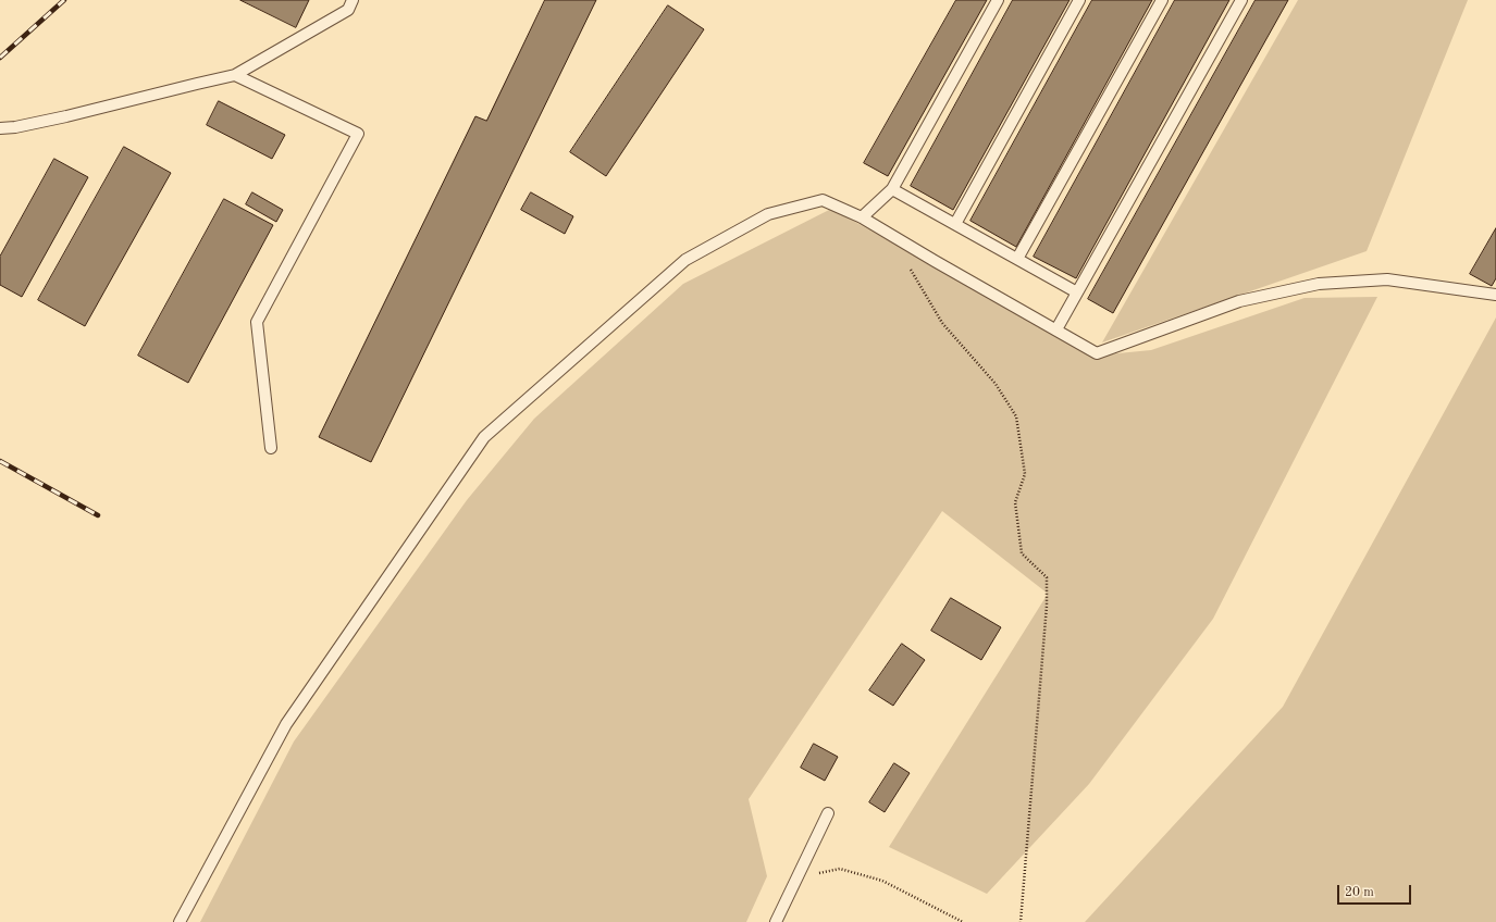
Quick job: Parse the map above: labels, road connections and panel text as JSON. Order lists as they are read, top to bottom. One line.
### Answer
{"scale_bar":"20 m"}
